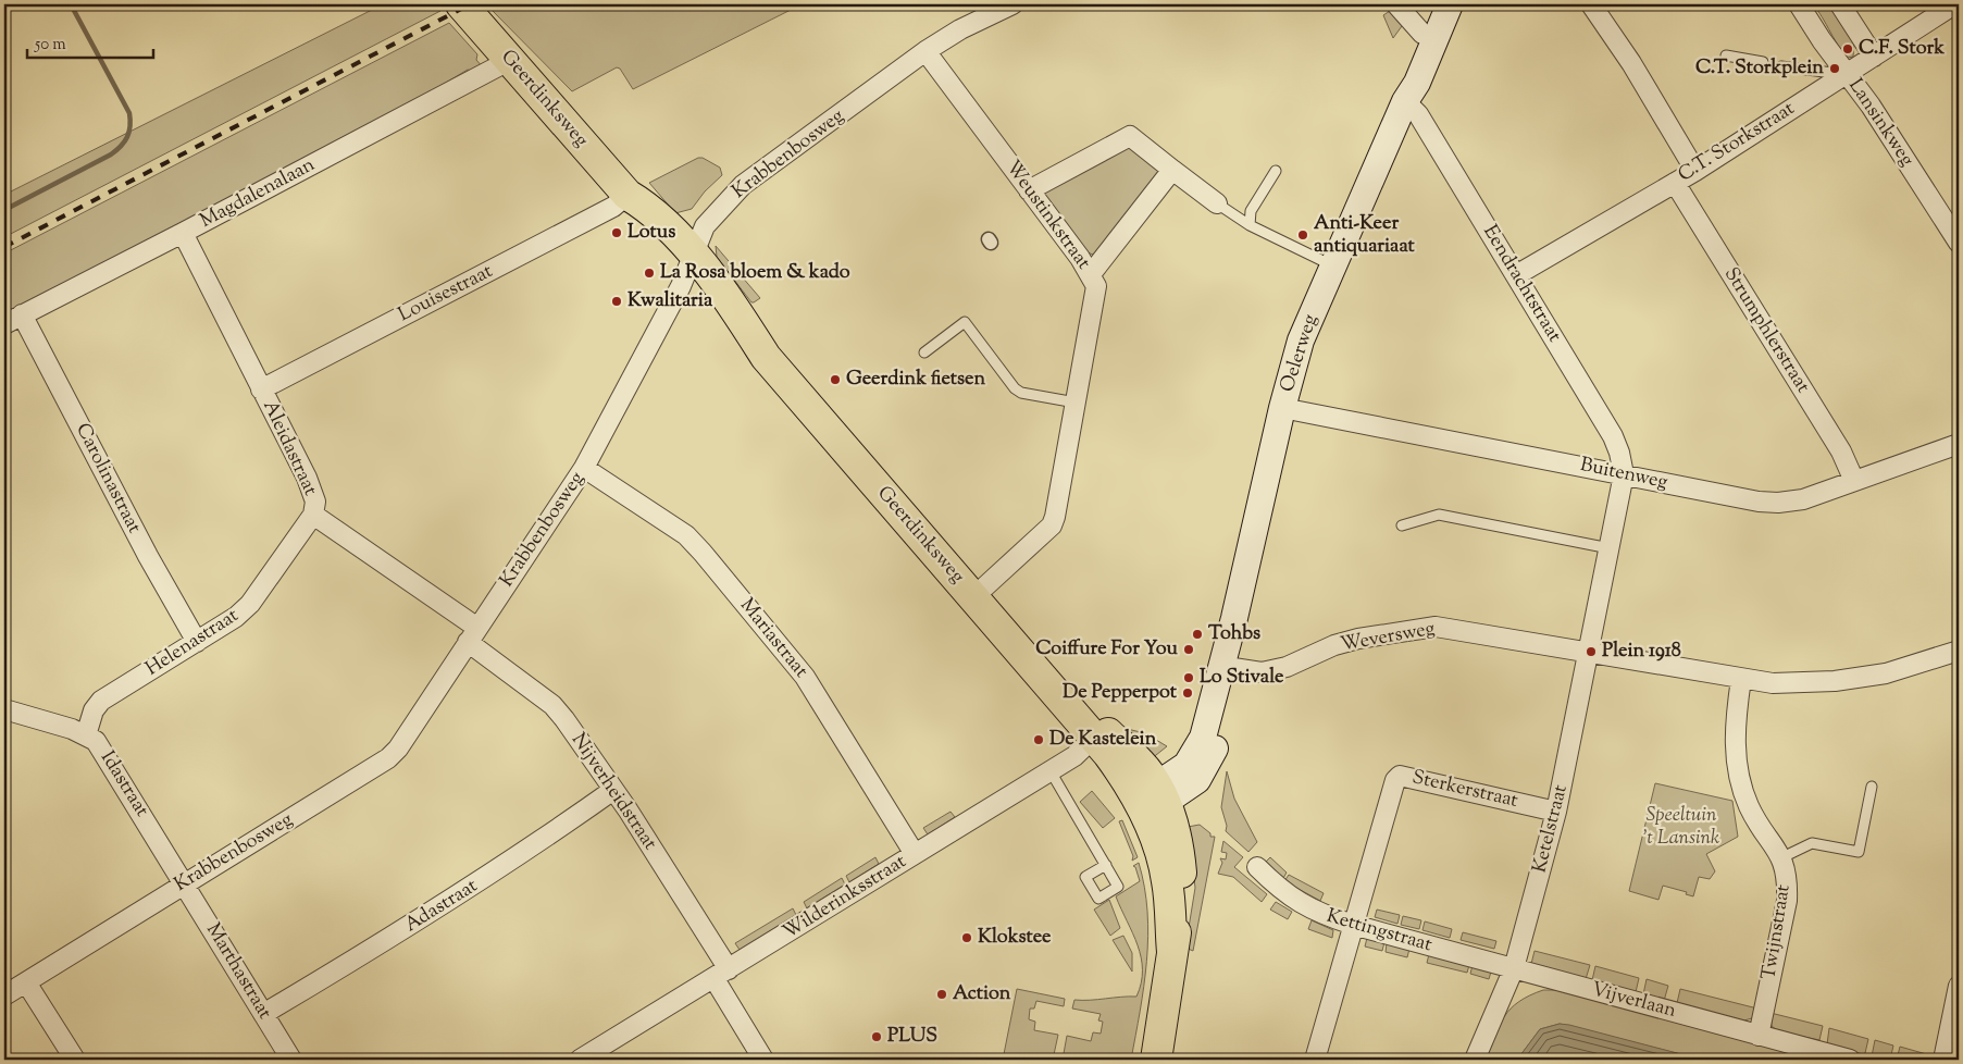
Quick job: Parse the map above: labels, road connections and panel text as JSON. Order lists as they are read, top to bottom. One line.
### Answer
{"streets":{"main road":["Geerdinksweg","Oelerweg"],"street":["Lansinkweg","C.T. Storkstraat","Krabbenbosweg","Magdalenalaan","Weustinkstraat","Eendrachtstraat","Louisestraat","Strumphlerstraat","Aleidastraat","Buitenweg","Carolinastraat","Weversweg","Mariastraat","Helenastraat","Idastraat","Sterkerstraat","Nijverheidstraat","Ketelstraat","Wilderinksstraat","Adastraat","Kettingstraat","Twijnstraat","Marthastraat","Vijverlaan"]},"crossings":[["Geerdinksweg","Krabbenbosweg"],["Geerdinksweg","Magdalenalaan"],["Geerdinksweg","Weustinkstraat"],["Geerdinksweg","Louisestraat"],["Geerdinksweg","Oelerweg"],["Geerdinksweg","Wilderinksstraat"],["Lansinkweg","C.T. Storkstraat"],["C.T. Storkstraat","Eendrachtstraat"],["C.T. Storkstraat","Strumphlerstraat"],["Krabbenbosweg","Weustinkstraat"],["Krabbenbosweg","Aleidastraat"],["Krabbenbosweg","Mariastraat"],["Krabbenbosweg","Idastraat"],["Krabbenbosweg","Nijverheidstraat"],["Krabbenbosweg","Marthastraat"],["Magdalenalaan","Aleidastraat"],["Magdalenalaan","Carolinastraat"],["Eendrachtstraat","Oelerweg"],["Eendrachtstraat","Buitenweg"],["Louisestraat","Aleidastraat"],["Strumphlerstraat","Buitenweg"],["Oelerweg","Buitenweg"],["Oelerweg","Weversweg"],["Aleidastraat","Helenastraat"],["Aleidastraat","Nijverheidstraat"],["Carolinastraat","Helenastraat"],["Weversweg","Ketelstraat"],["Mariastraat","Wilderinksstraat"],["Helenastraat","Idastraat"],["Idastraat","Marthastraat"],["Sterkerstraat","Ketelstraat"],["Sterkerstraat","Kettingstraat"],["Nijverheidstraat","Wilderinksstraat"],["Nijverheidstraat","Adastraat"],["Ketelstraat","Kettingstraat"],["Ketelstraat","Vijverlaan"],["Adastraat","Marthastraat"],["Kettingstraat","Vijverlaan"],["Twijnstraat","Vijverlaan"]],"parks":["Speeltuin 't Lansink"],"places":["C.F. Stork","C.T. Storkplein","Lotus","Anti-Keer antiquariaat","La Rosa bloem & kado","Kwalitaria","Geerdink fietsen","Tohbs","Coiffure For You","Plein 1918","Lo Stivale","De Pepperpot","De Kastelein","Klokstee","Action","PLUS"],"scale_bar":"50 m"}
